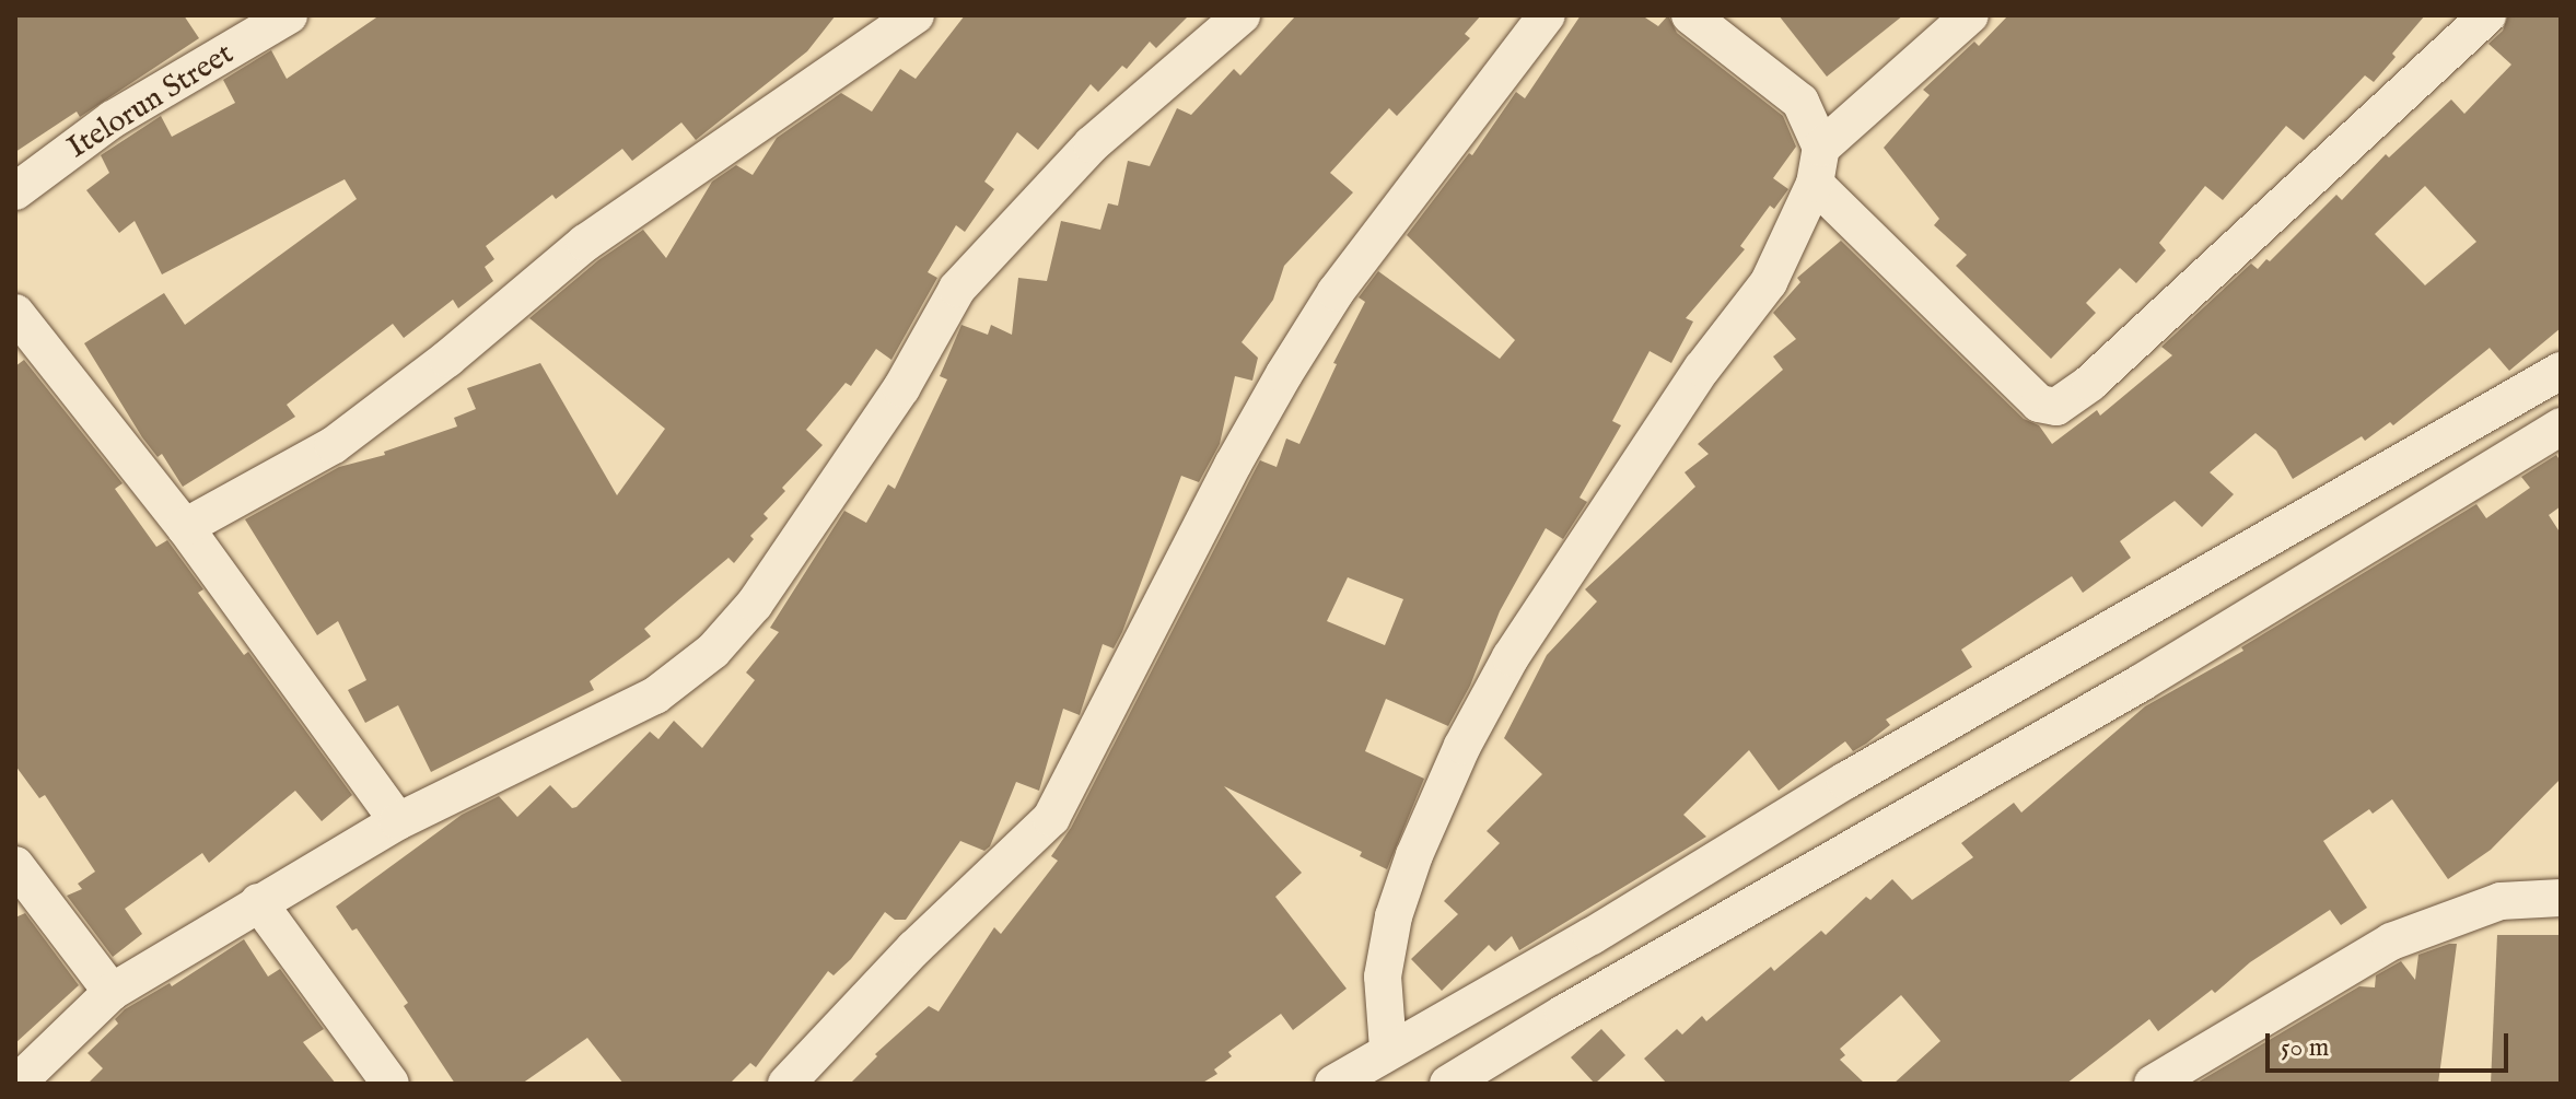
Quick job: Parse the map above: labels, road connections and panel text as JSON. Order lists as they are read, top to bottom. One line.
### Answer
{"streets":{"street":["Itelorun Street"]},"scale_bar":"50 m"}
